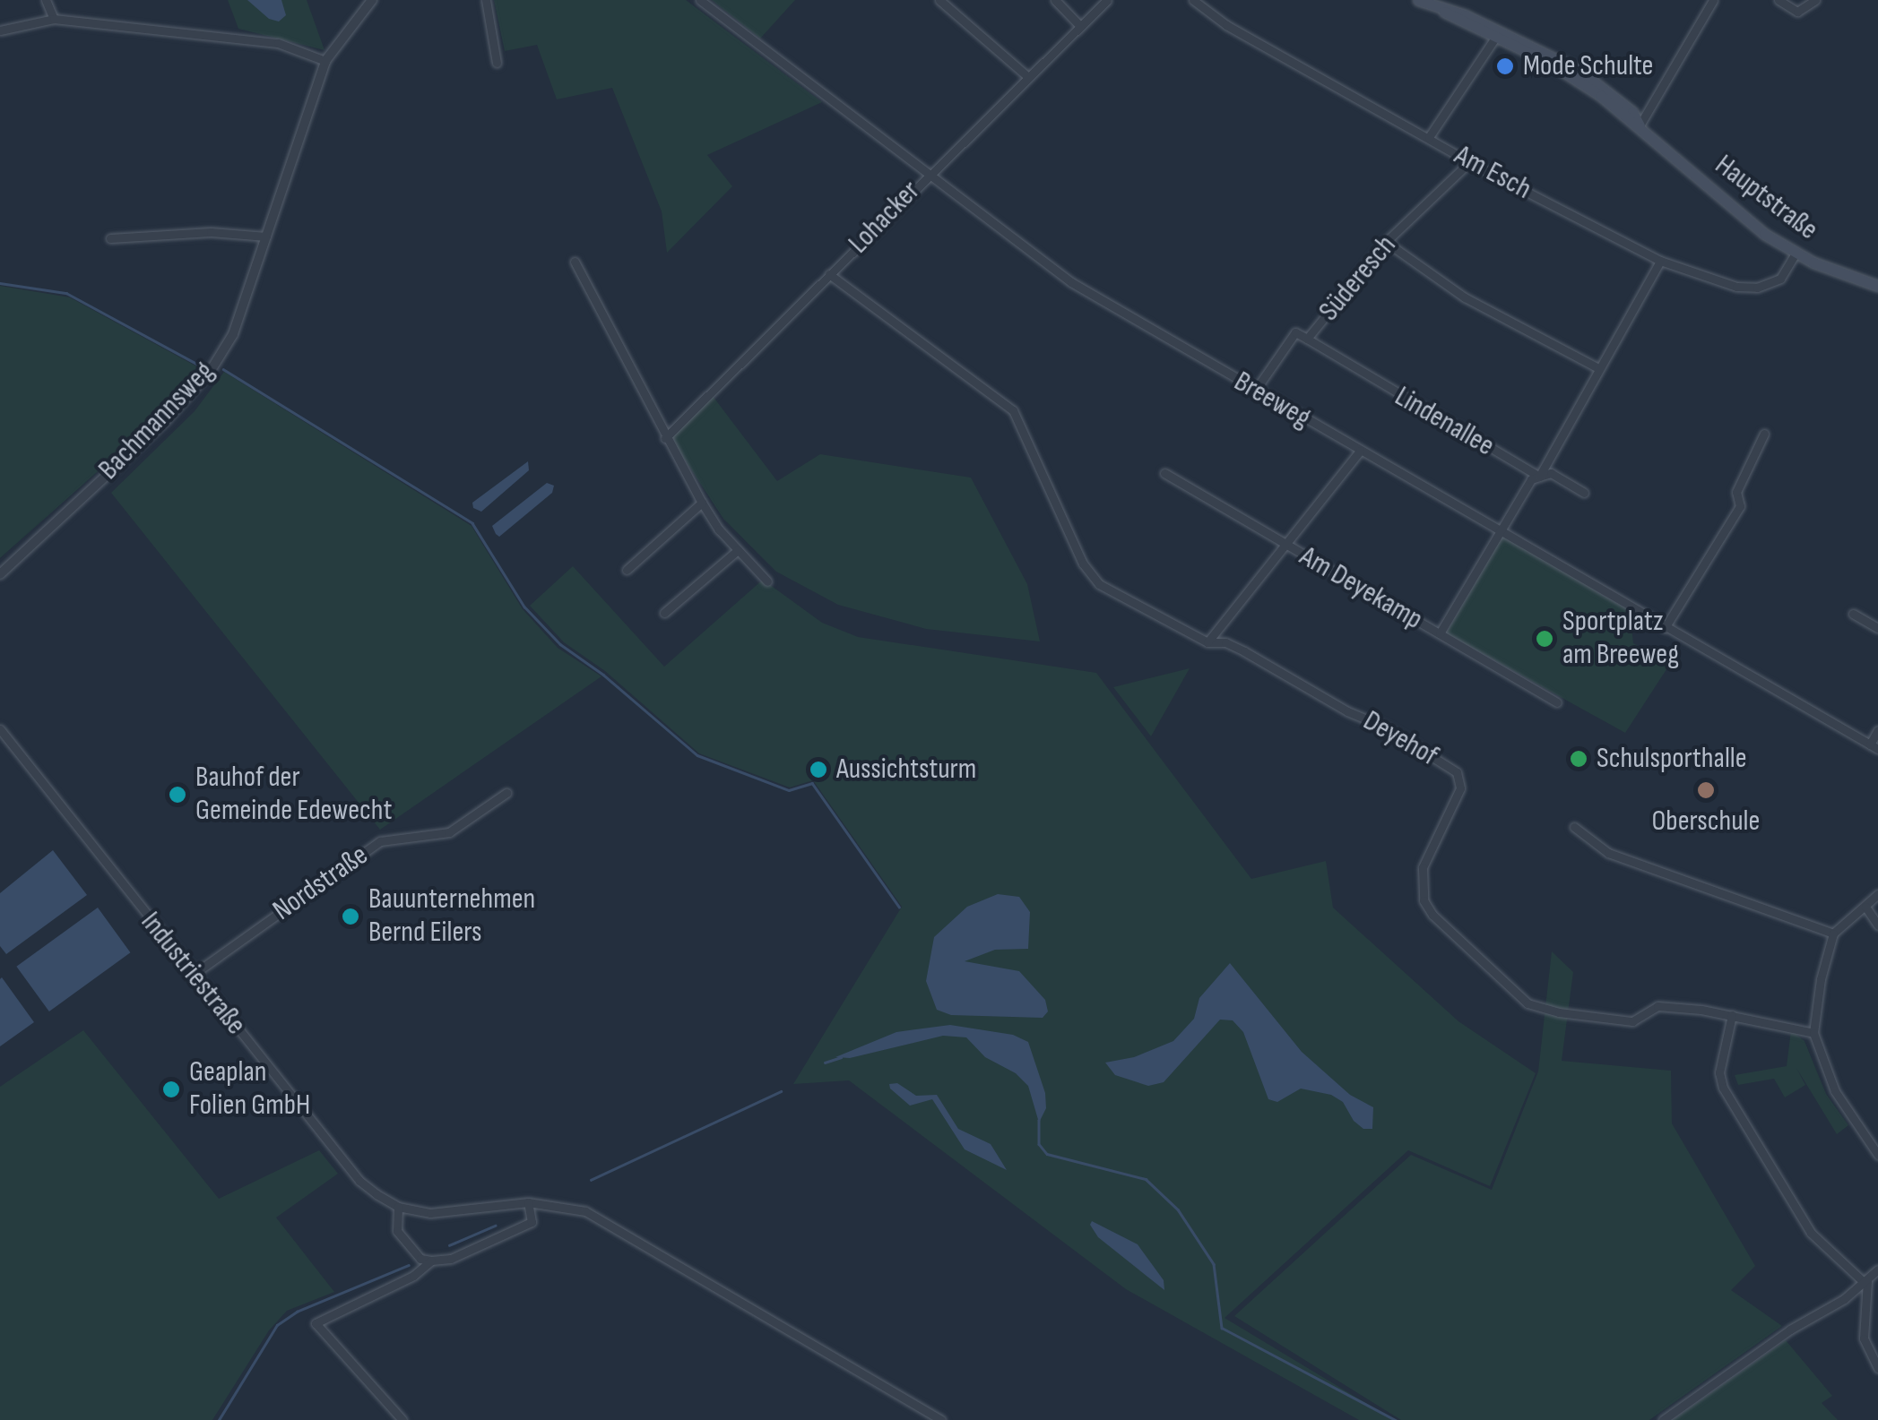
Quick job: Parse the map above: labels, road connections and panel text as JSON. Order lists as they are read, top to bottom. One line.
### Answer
{"streets":{"main road":["Hauptstraße"],"street":["Am Esch","Lohacker","Süderesch","Breeweg","Bachmannsweg","Lindenallee","Am Deyekamp","Deyehof","Nordstraße","Industriestraße"]},"crossings":[["Am Esch","Hauptstraße"],["Am Esch","Süderesch"],["Lohacker","Breeweg"],["Lohacker","Deyehof"],["Süderesch","Breeweg"],["Süderesch","Lindenallee"],["Nordstraße","Industriestraße"]],"places":["Mode Schulte","Sportplatz am Breeweg","Schulsporthalle","Aussichtsturm","Oberschule","Bauhof der Gemeinde Edewecht","Bauunternehmen Bernd Eilers","Geaplan Folien GmbH"]}
